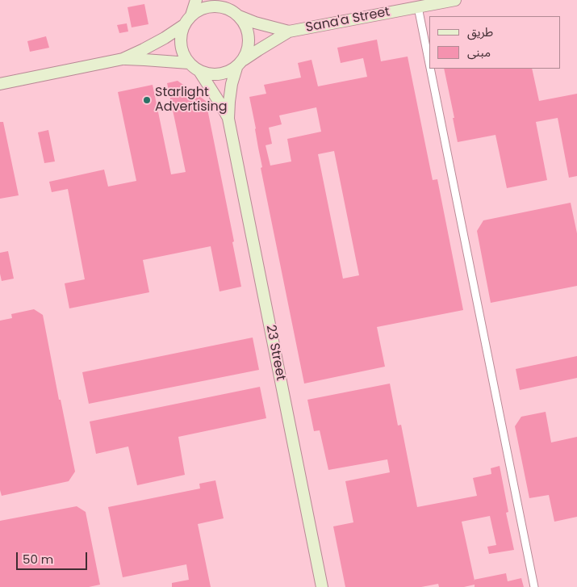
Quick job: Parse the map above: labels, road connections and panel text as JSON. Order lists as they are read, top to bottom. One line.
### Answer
{"streets":{"street":["Sana'a Street","23 Street"]},"crossings":[["Sana'a Street","23 Street"]],"places":["Starlight Advertising"],"legend":["طريق","مبنى"],"scale_bar":"50 m"}
